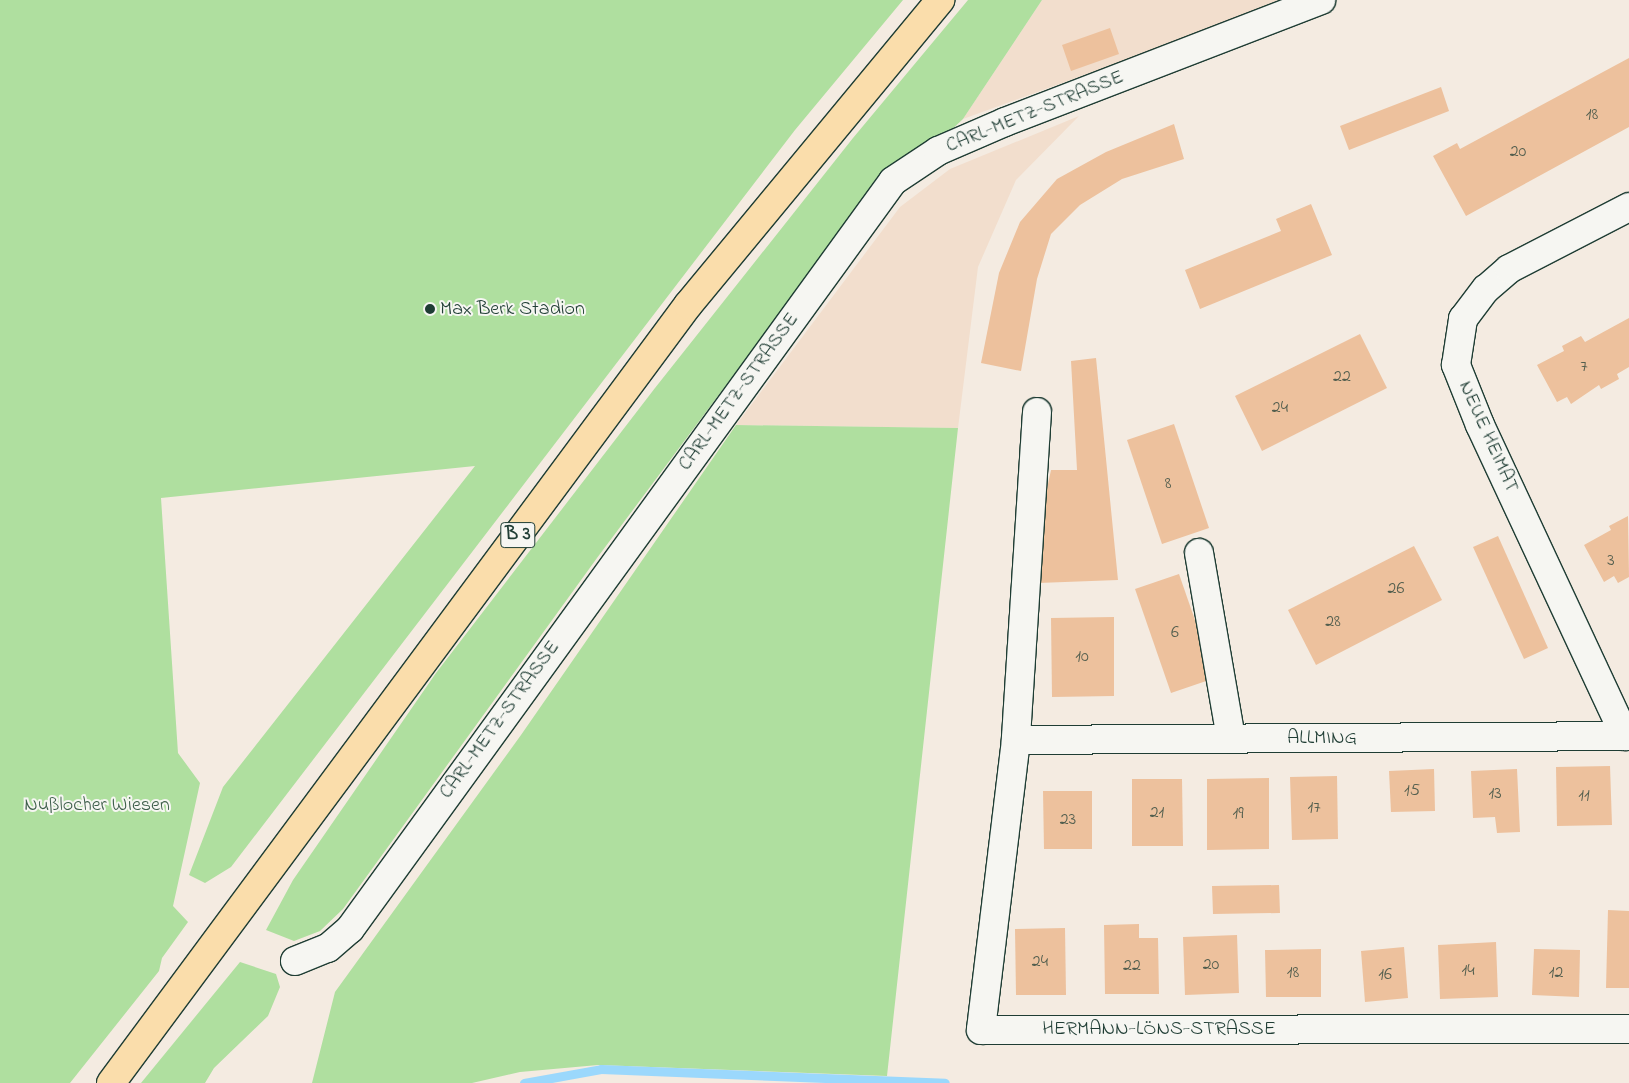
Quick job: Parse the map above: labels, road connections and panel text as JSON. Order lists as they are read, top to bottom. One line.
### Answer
{"streets":{"highway":["B 3"],"street":["CARL-METZ-STRASSE","NEUE HEIMAT","ALLMING","HERMANN-LÖNS-STRASSE"]},"crossings":[["NEUE HEIMAT","ALLMING"],["ALLMING","HERMANN-LÖNS-STRASSE"]],"parks":["Nußlocher Wiesen"],"places":["Max Berk Stadion"],"house_numbers":["18","20","7","22","24","8","3","26","28","6","10","15","13","11","17","21","19","23","24","20","22","14","18","12","16"]}
